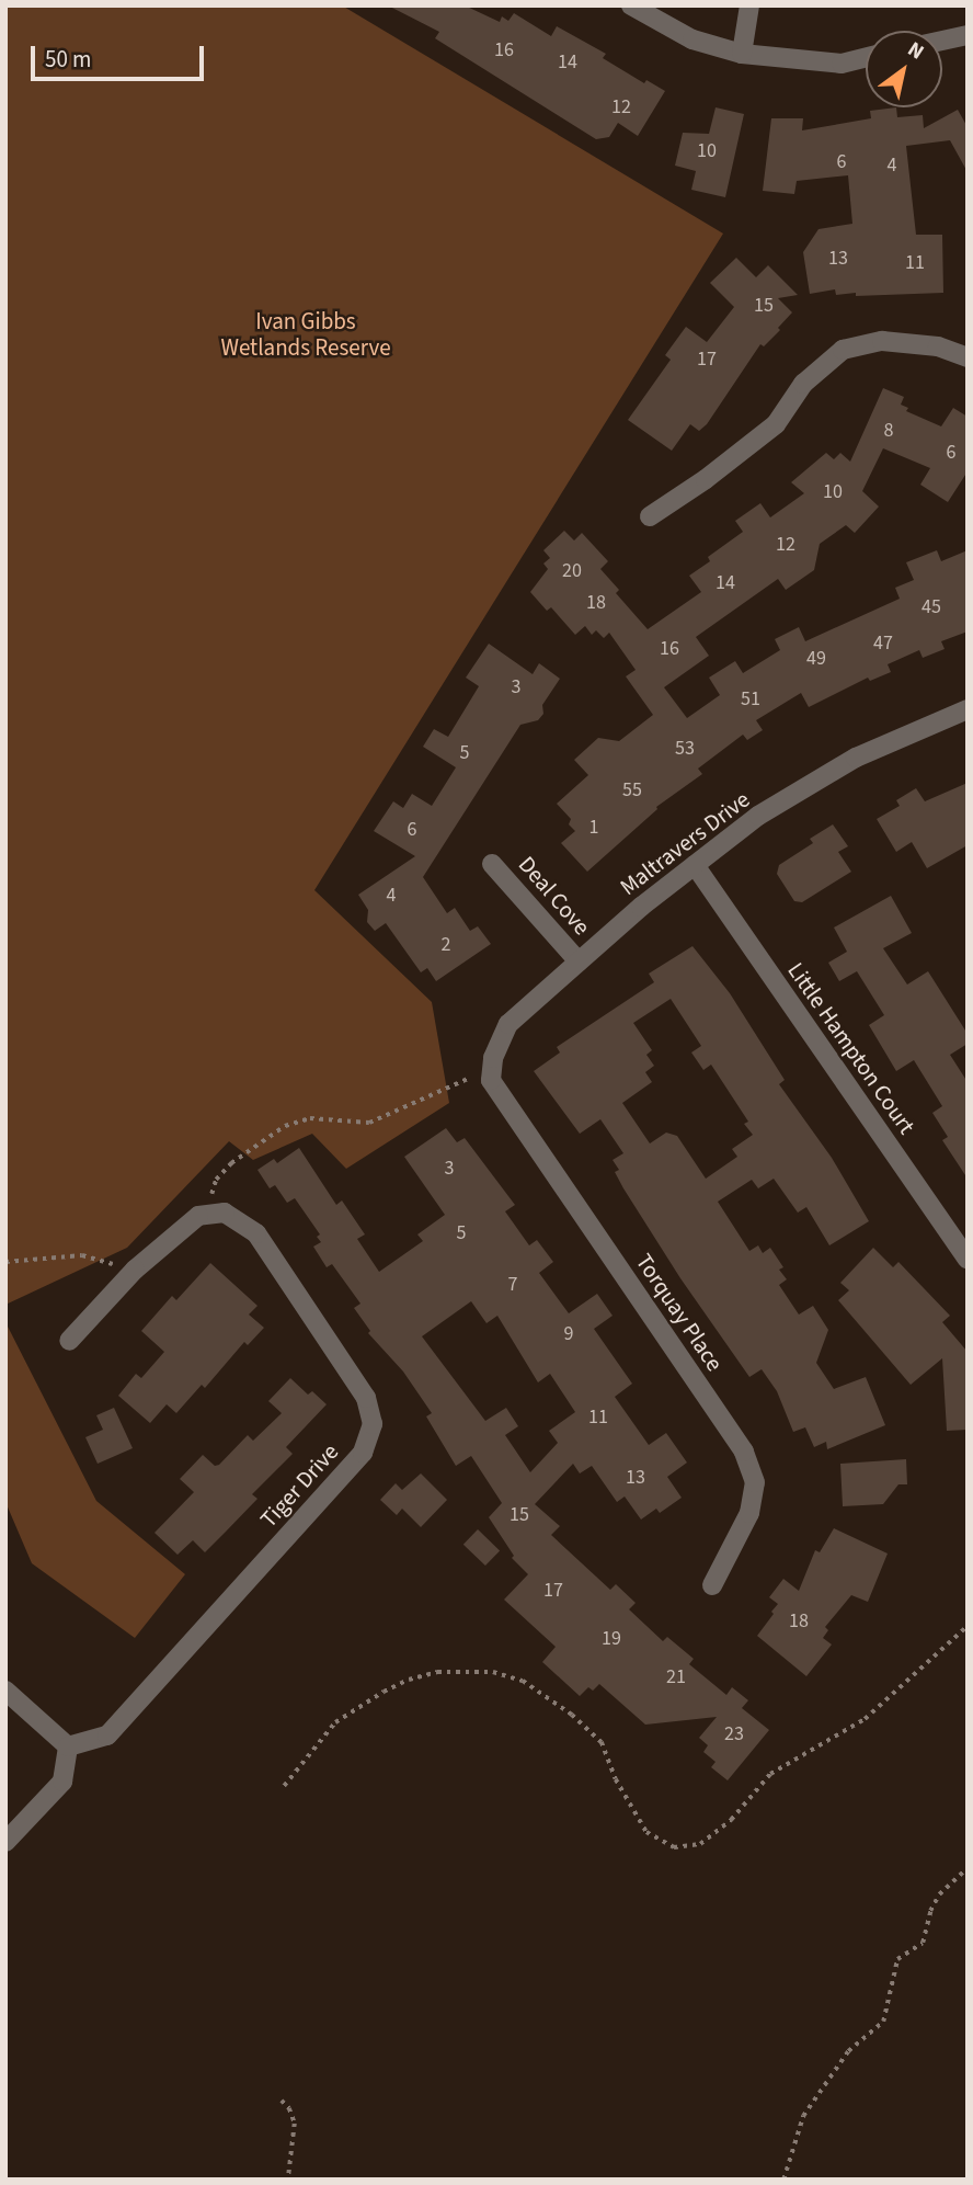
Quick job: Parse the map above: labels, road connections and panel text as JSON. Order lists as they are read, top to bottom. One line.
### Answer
{"streets":{"street":["Maltravers Drive","Deal Cove","Little Hampton Court","Torquay Place","Tiger Drive"]},"crossings":[["Maltravers Drive","Deal Cove"],["Maltravers Drive","Little Hampton Court"],["Maltravers Drive","Torquay Place"]],"parks":["Ivan Gibbs Wetlands Reserve"],"house_numbers":["16","14","12","10","6","4","13","11","15","17","8","6","10","12","20","14","18","45","47","16","49","3","51","53","5","55","1","6","4","2","3","5","7","9","11","13","15","17","18","19","21","23"],"scale_bar":"50 m","north":"top right"}
